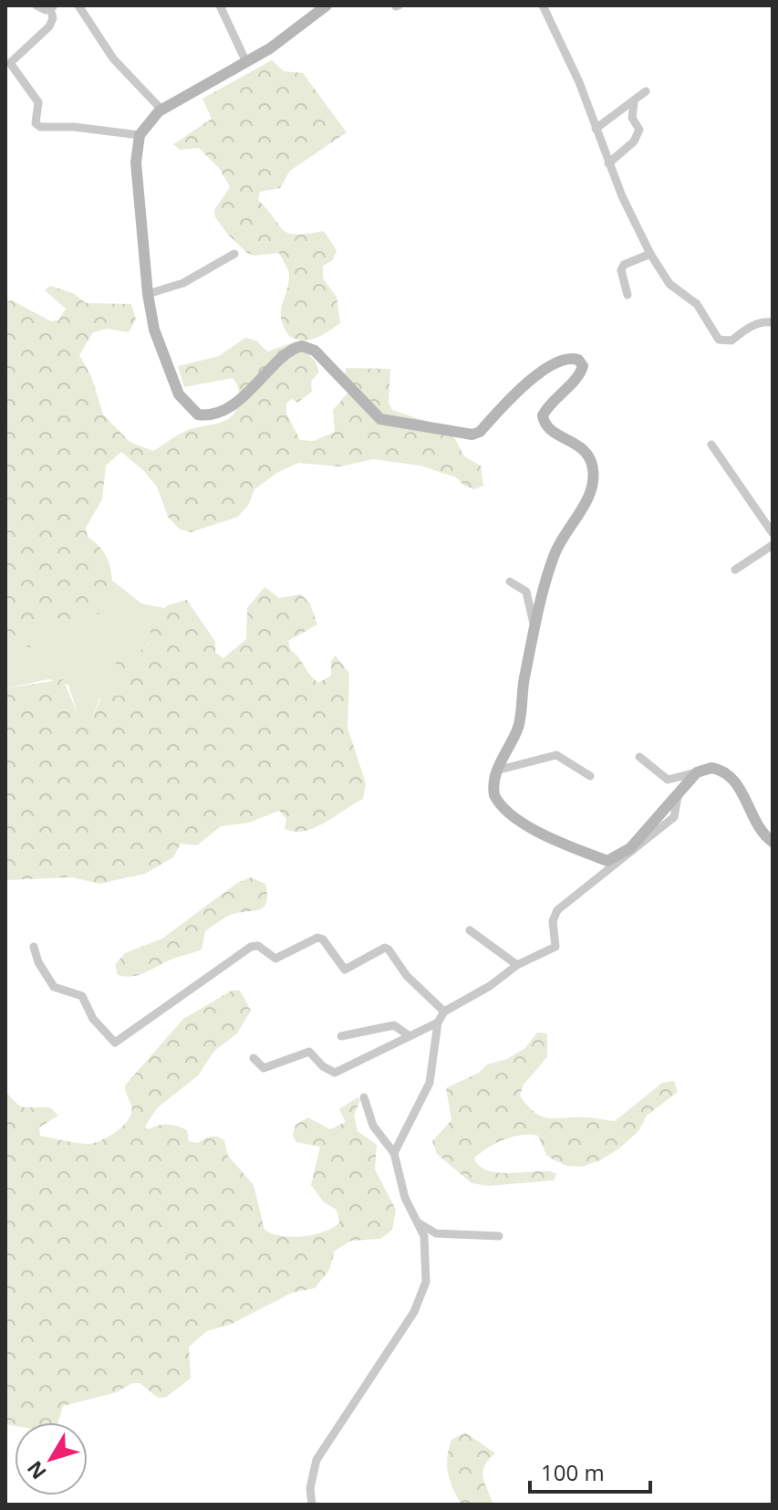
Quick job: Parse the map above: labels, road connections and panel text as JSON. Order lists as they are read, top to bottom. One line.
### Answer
{"scale_bar":"100 m","north":"bottom left"}
